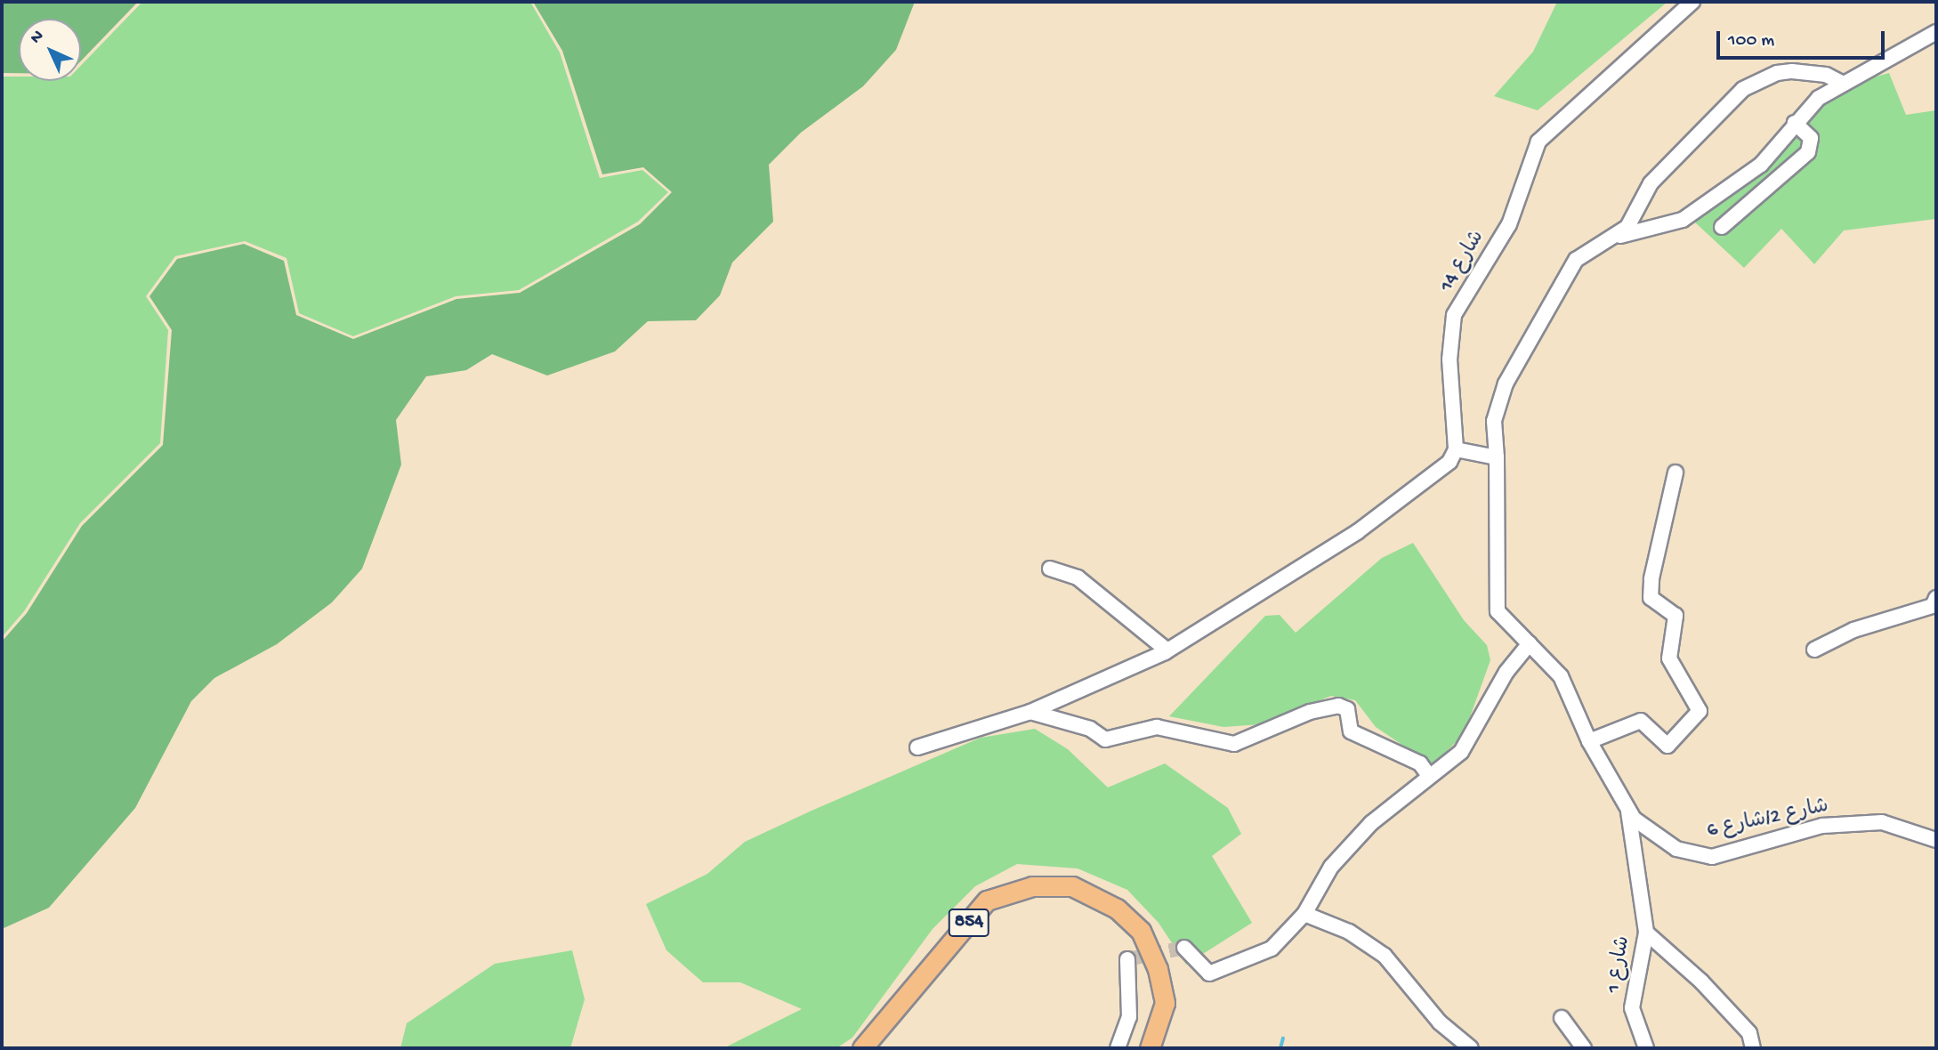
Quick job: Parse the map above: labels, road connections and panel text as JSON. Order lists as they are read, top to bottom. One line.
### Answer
{"streets":{"main road":["854"],"street":["شارع 14","شارع 2/شارع 6","شارع 1"]},"crossings":[["شارع 2/شارع 6","شارع 1"]],"scale_bar":"100 m","north":"top left"}
